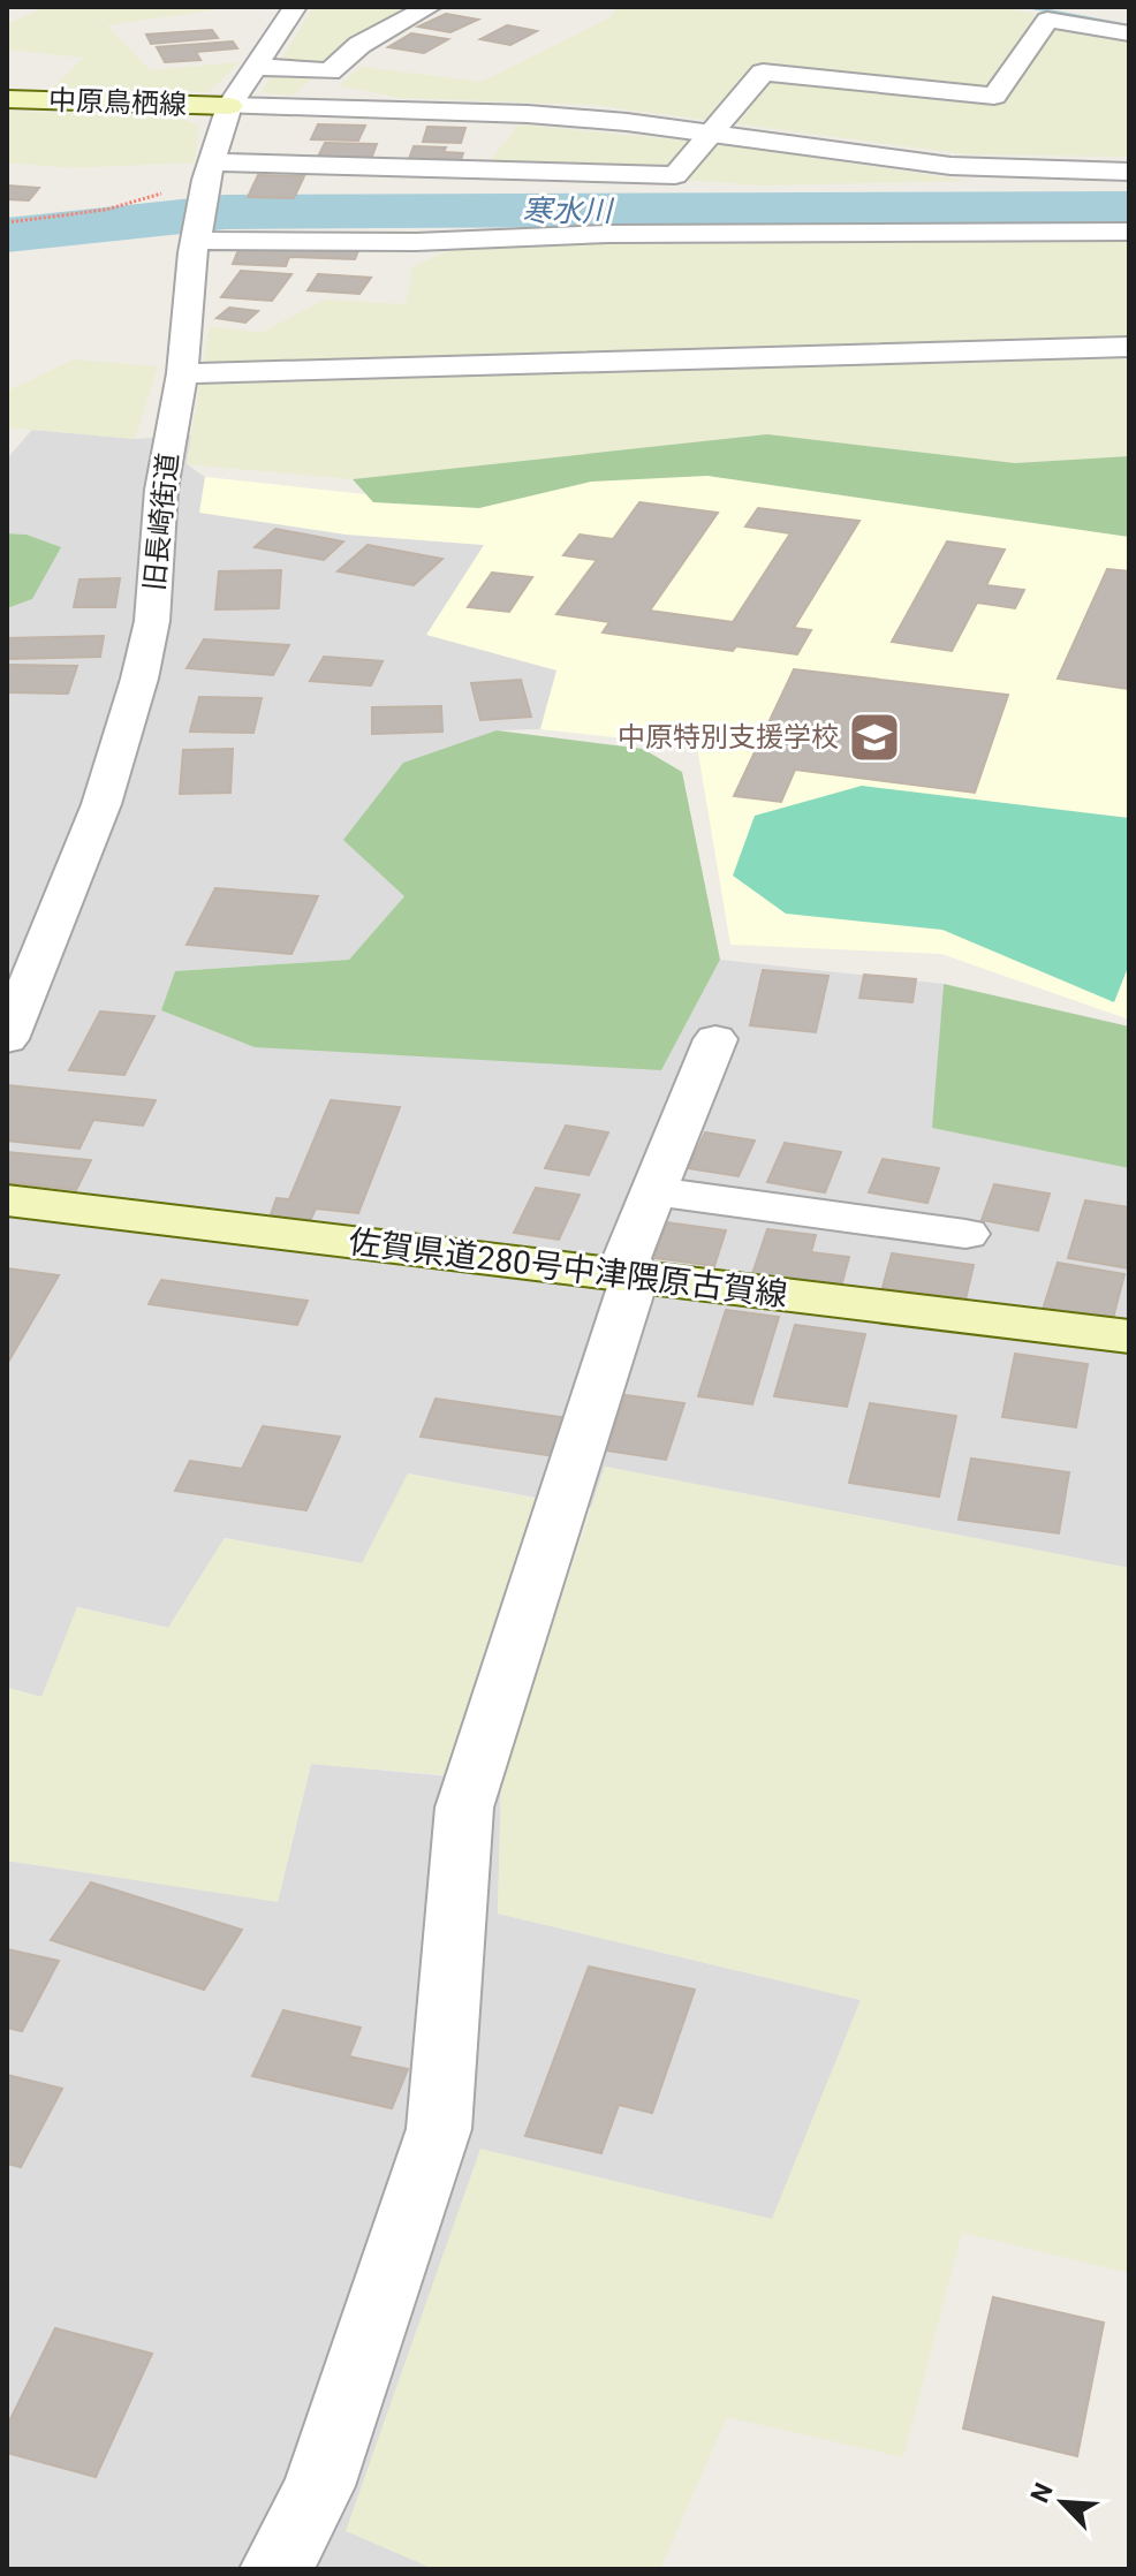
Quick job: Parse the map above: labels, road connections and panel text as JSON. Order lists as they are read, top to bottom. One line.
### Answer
{"streets":{"main road":["中原鳥栖線","佐賀県道280号中津隈原古賀線"],"street":["旧長崎街道"]},"crossings":[["中原鳥栖線","旧長崎街道"]],"water":["寒水川"],"places":{"school or university":["中原特別支援学校"]},"north":"top left"}
